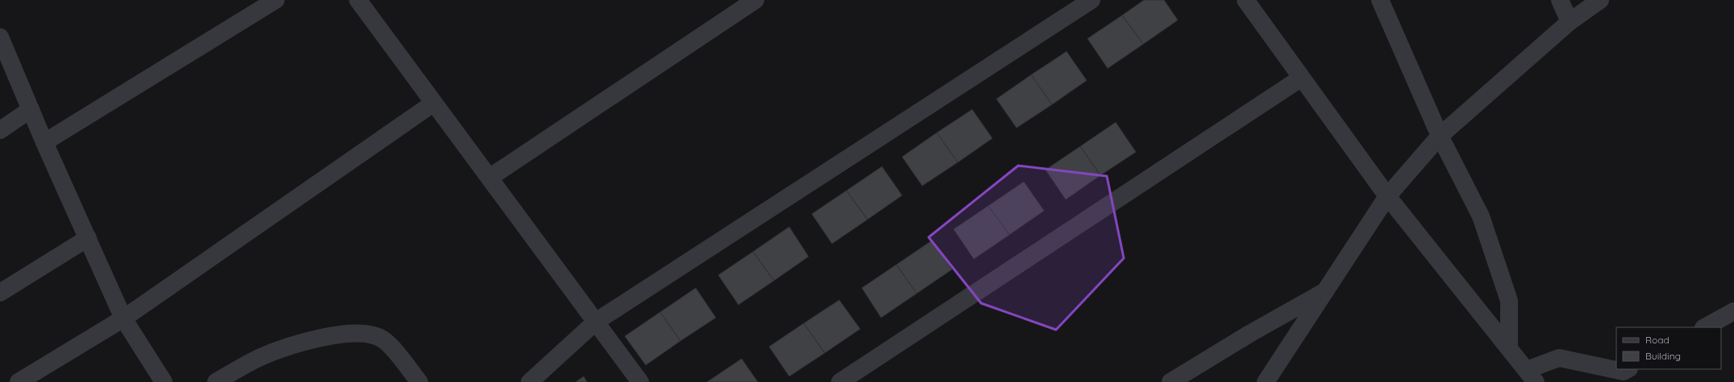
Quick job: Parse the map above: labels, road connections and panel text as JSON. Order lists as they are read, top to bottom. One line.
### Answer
{"legend":["Road","Building"]}
